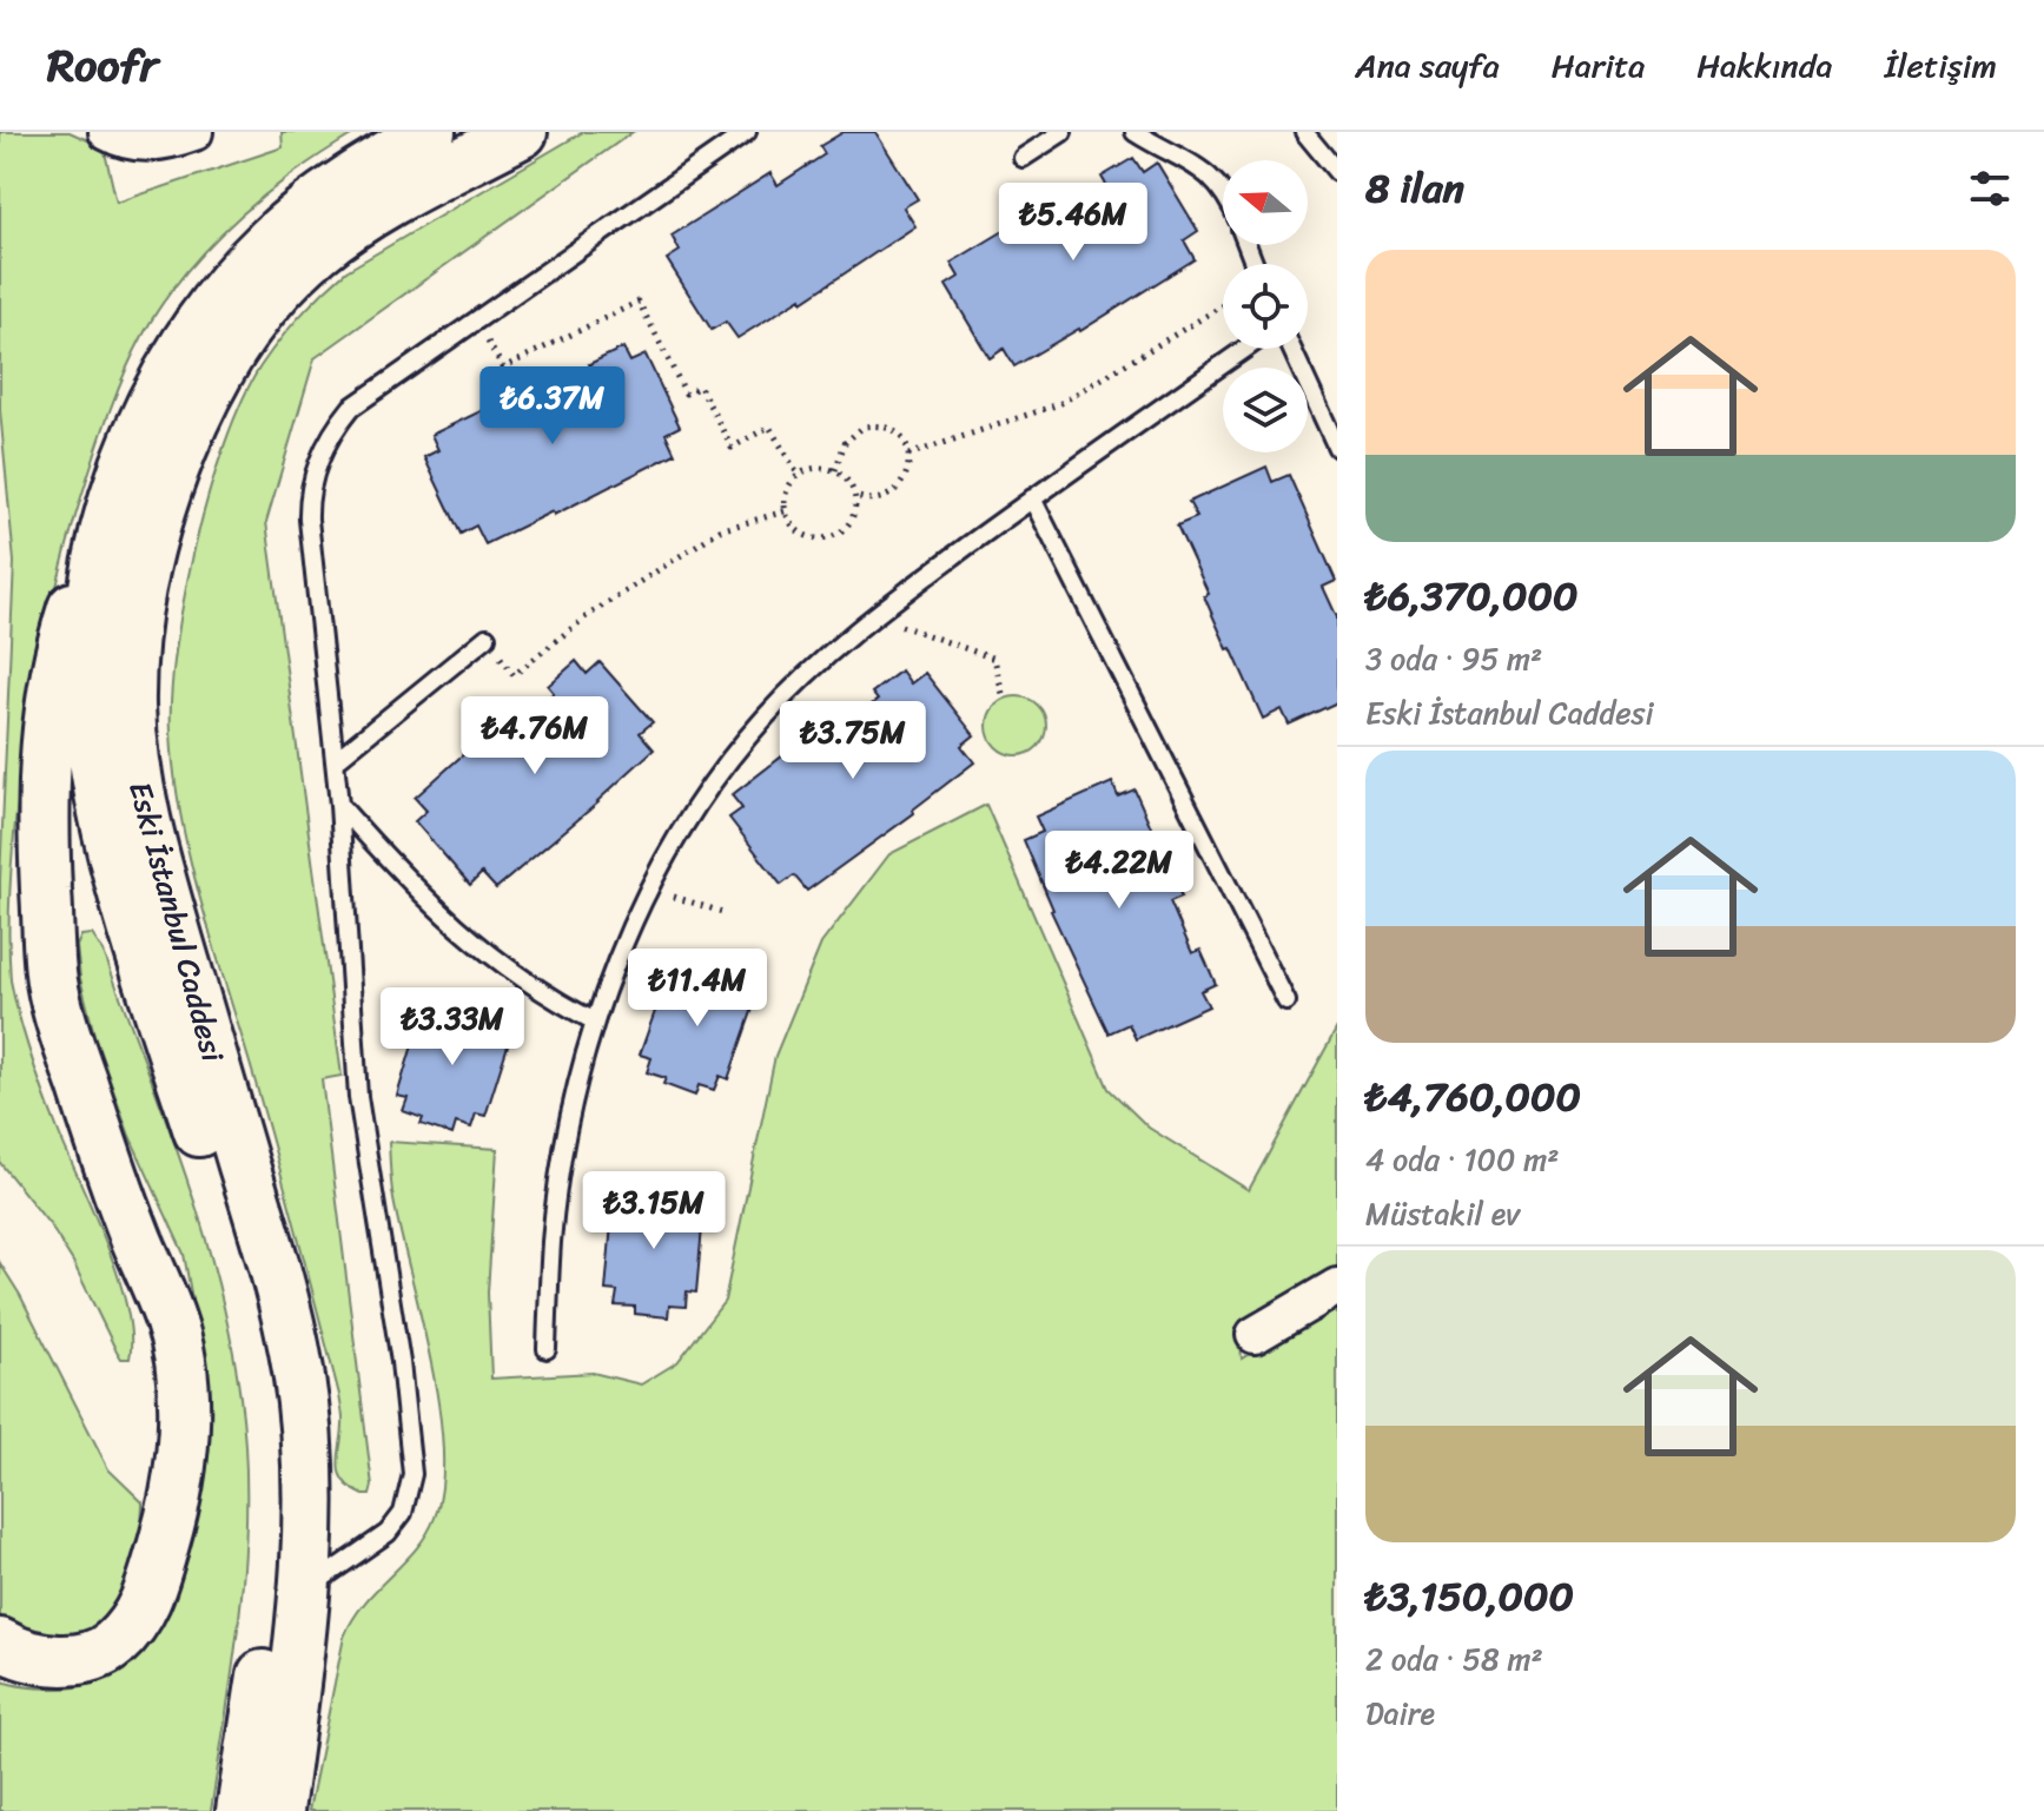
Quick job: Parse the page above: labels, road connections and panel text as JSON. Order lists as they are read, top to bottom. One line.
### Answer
{"streets":{"main road":["Eski İstanbul Caddesi"]},"north":"left","page":{"header":"Roofr","nav":["Ana sayfa","Harita","Hakkında","İletişim"],"heading":"8 ilan","price":["₺5.46M","₺6.37M","₺4.76M","₺3.75M","₺4.22M","₺11.4M","₺3.33M","₺3.15M"],"list":[{"name":"₺6,370,000","note":"3 oda · 95 m² · Eski İstanbul Caddesi"},{"name":"₺4,760,000","note":"4 oda · 100 m² · Müstakil ev"},{"name":"₺3,150,000","note":"2 oda · 58 m² · Daire"}]}}
